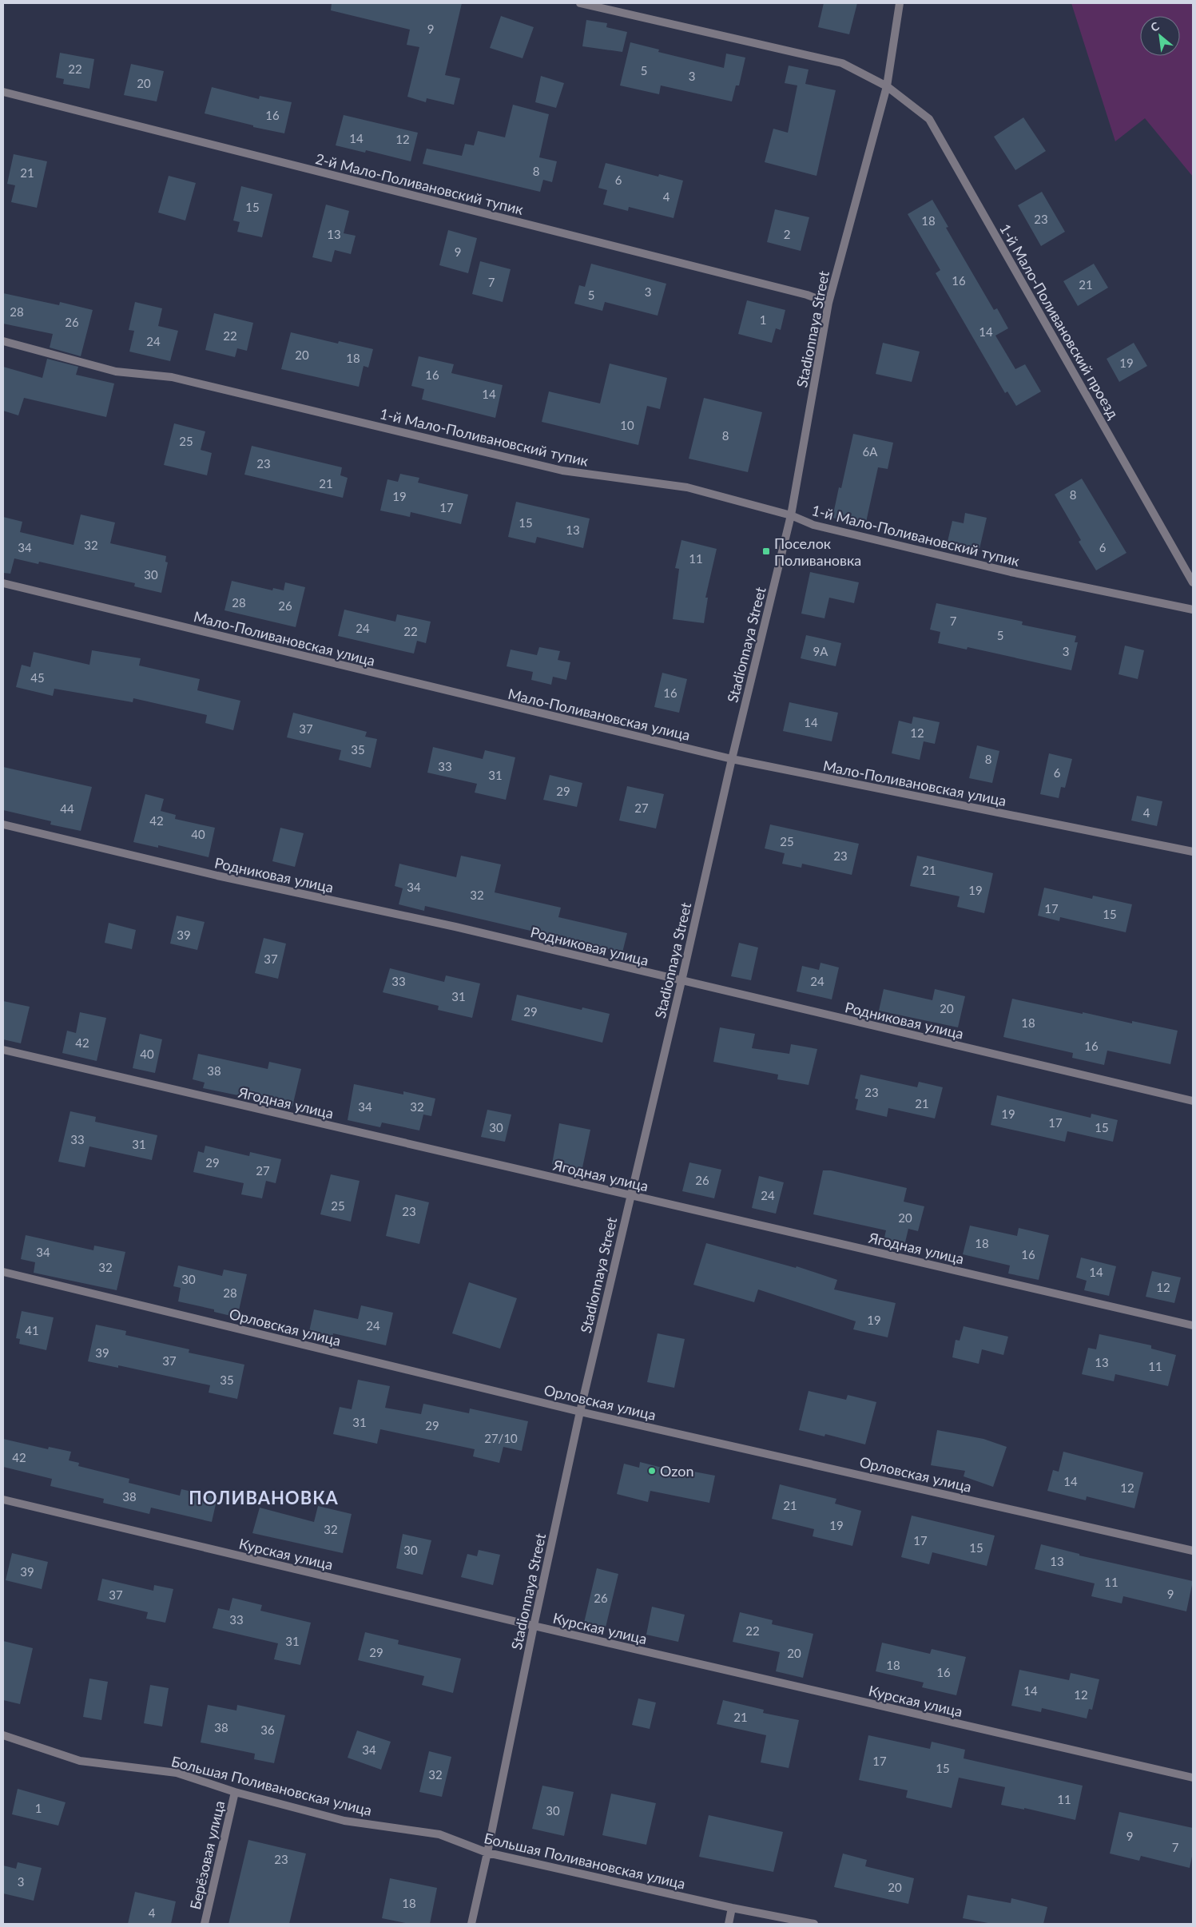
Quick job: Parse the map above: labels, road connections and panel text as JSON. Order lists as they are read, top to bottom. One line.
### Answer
{"streets":{"street":["2-й Мало-Поливановский тупик","1-й Мало-Поливановский проезд","Stadionnaya Street","1-й Мало-Поливановский тупик","Мало-Поливановская улица","Родниковая улица","Ягодная улица","Орловская улица","Курская улица","Большая Поливановская улица","Берёзовая улица"]},"crossings":[["2-й Мало-Поливановский тупик","Stadionnaya Street"],["1-й Мало-Поливановский проезд","Stadionnaya Street"],["Stadionnaya Street","1-й Мало-Поливановский тупик"],["Stadionnaya Street","Мало-Поливановская улица"],["Stadionnaya Street","Родниковая улица"],["Stadionnaya Street","Ягодная улица"],["Stadionnaya Street","Орловская улица"],["Stadionnaya Street","Курская улица"],["Stadionnaya Street","Большая Поливановская улица"],["Большая Поливановская улица","Берёзовая улица"]],"districts":["ПОЛИВАНОВКА"],"places":{"transit":["Поселок Поливановка"],"other":["Ozon"]},"house_numbers":["9","22","5","3","20","16","14","12","8","21","6","4","15","23","18","13","2","9","16","7","21","3","5","28","1","26","14","22","24","20","18","19","16","14","10","8","25","6А","23","21","8","19","17","15","13","32","34","6","11","30","28","26","7","24","22","5","9А","3","45","16","14","37","12","35","8","33","6","31","29","27","44","4","42","40","25","23","21","34","19","32","17","15","39","37","33","24","31","20","29","18","42","16","40","38","23","21","34","32","19","17","30","15","33","31","29","27","26","24","25","23","20","18","34","16","32","14","30","12","28","19","24","41","39","37","13","11","35","31","29","27/10","42","14","12","38","21","19","32","17","15","30","13","39","11","9","37","26","33","22","31","29","20","18","16","14","12","21","38","36","34","17","15","32","11","1","30","9","7","23","3","20","18","4"],"north":"top left"}
